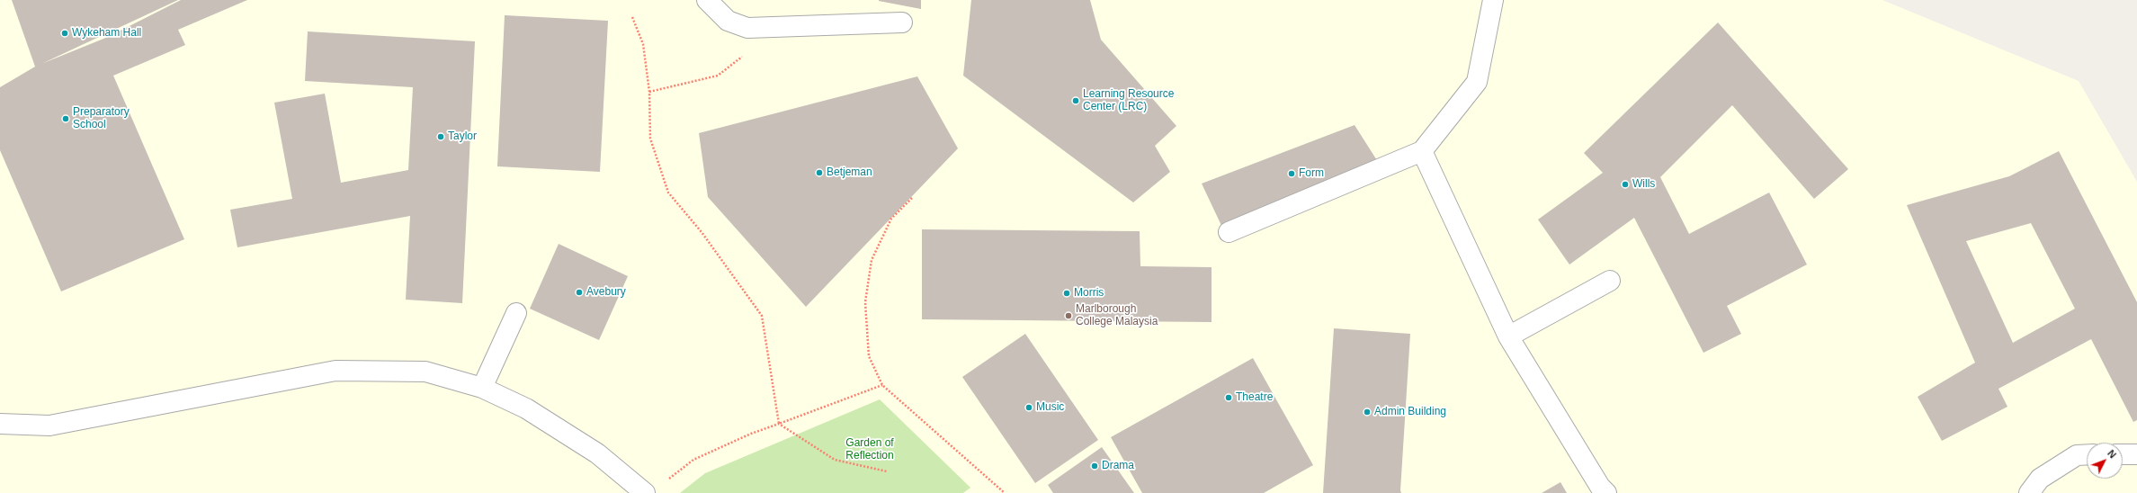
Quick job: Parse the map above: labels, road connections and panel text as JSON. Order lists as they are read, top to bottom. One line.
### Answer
{"parks":["Garden of Reflection"],"places":["Wykeham Hall","Learning Resource Center (LRC)","Preparatory School","Taylor","Betjeman","Form","Wills","Avebury","Morris","Marlborough College Malaysia","Theatre","Music","Admin Building","Drama"],"north":"top right"}
